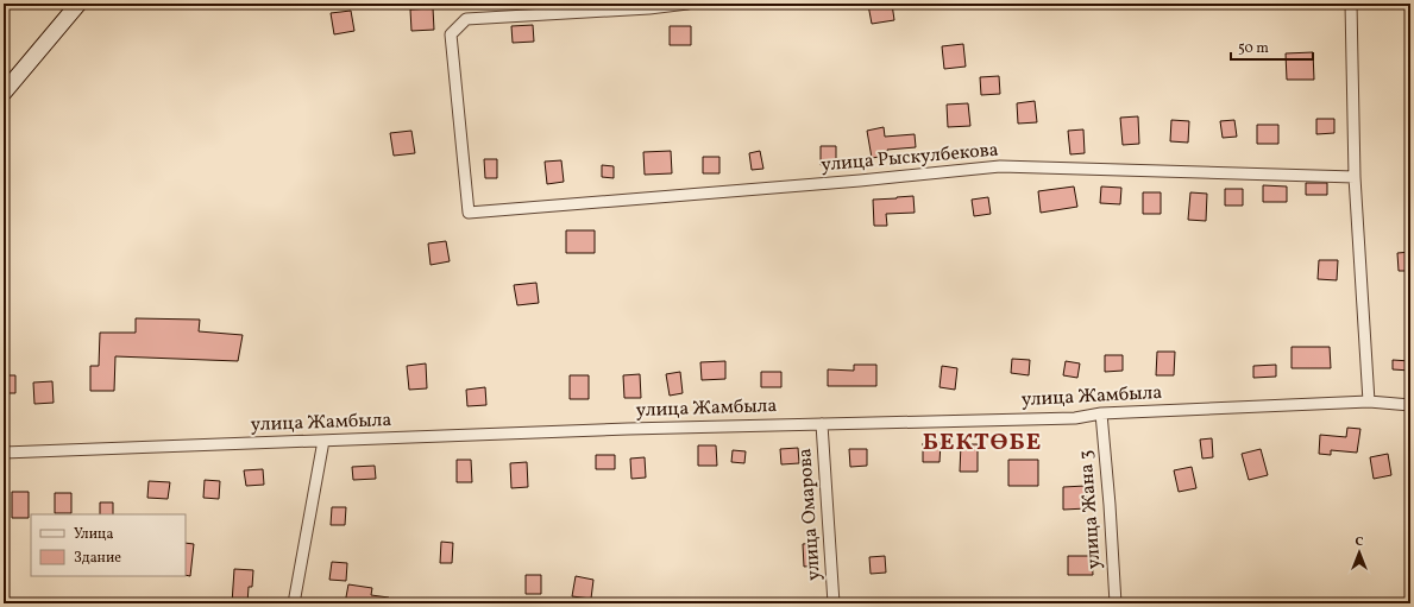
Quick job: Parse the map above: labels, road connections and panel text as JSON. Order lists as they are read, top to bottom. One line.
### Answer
{"streets":{"street":["улица Рыскулбекова","улица Жамбыла","улица Жана 3","улица Омарова"]},"crossings":[["улица Жамбыла","улица Жана 3"],["улица Жамбыла","улица Омарова"]],"districts":["БЕКТӨБЕ"],"legend":["Улица","Здание"],"scale_bar":"50 m","north":"top"}
